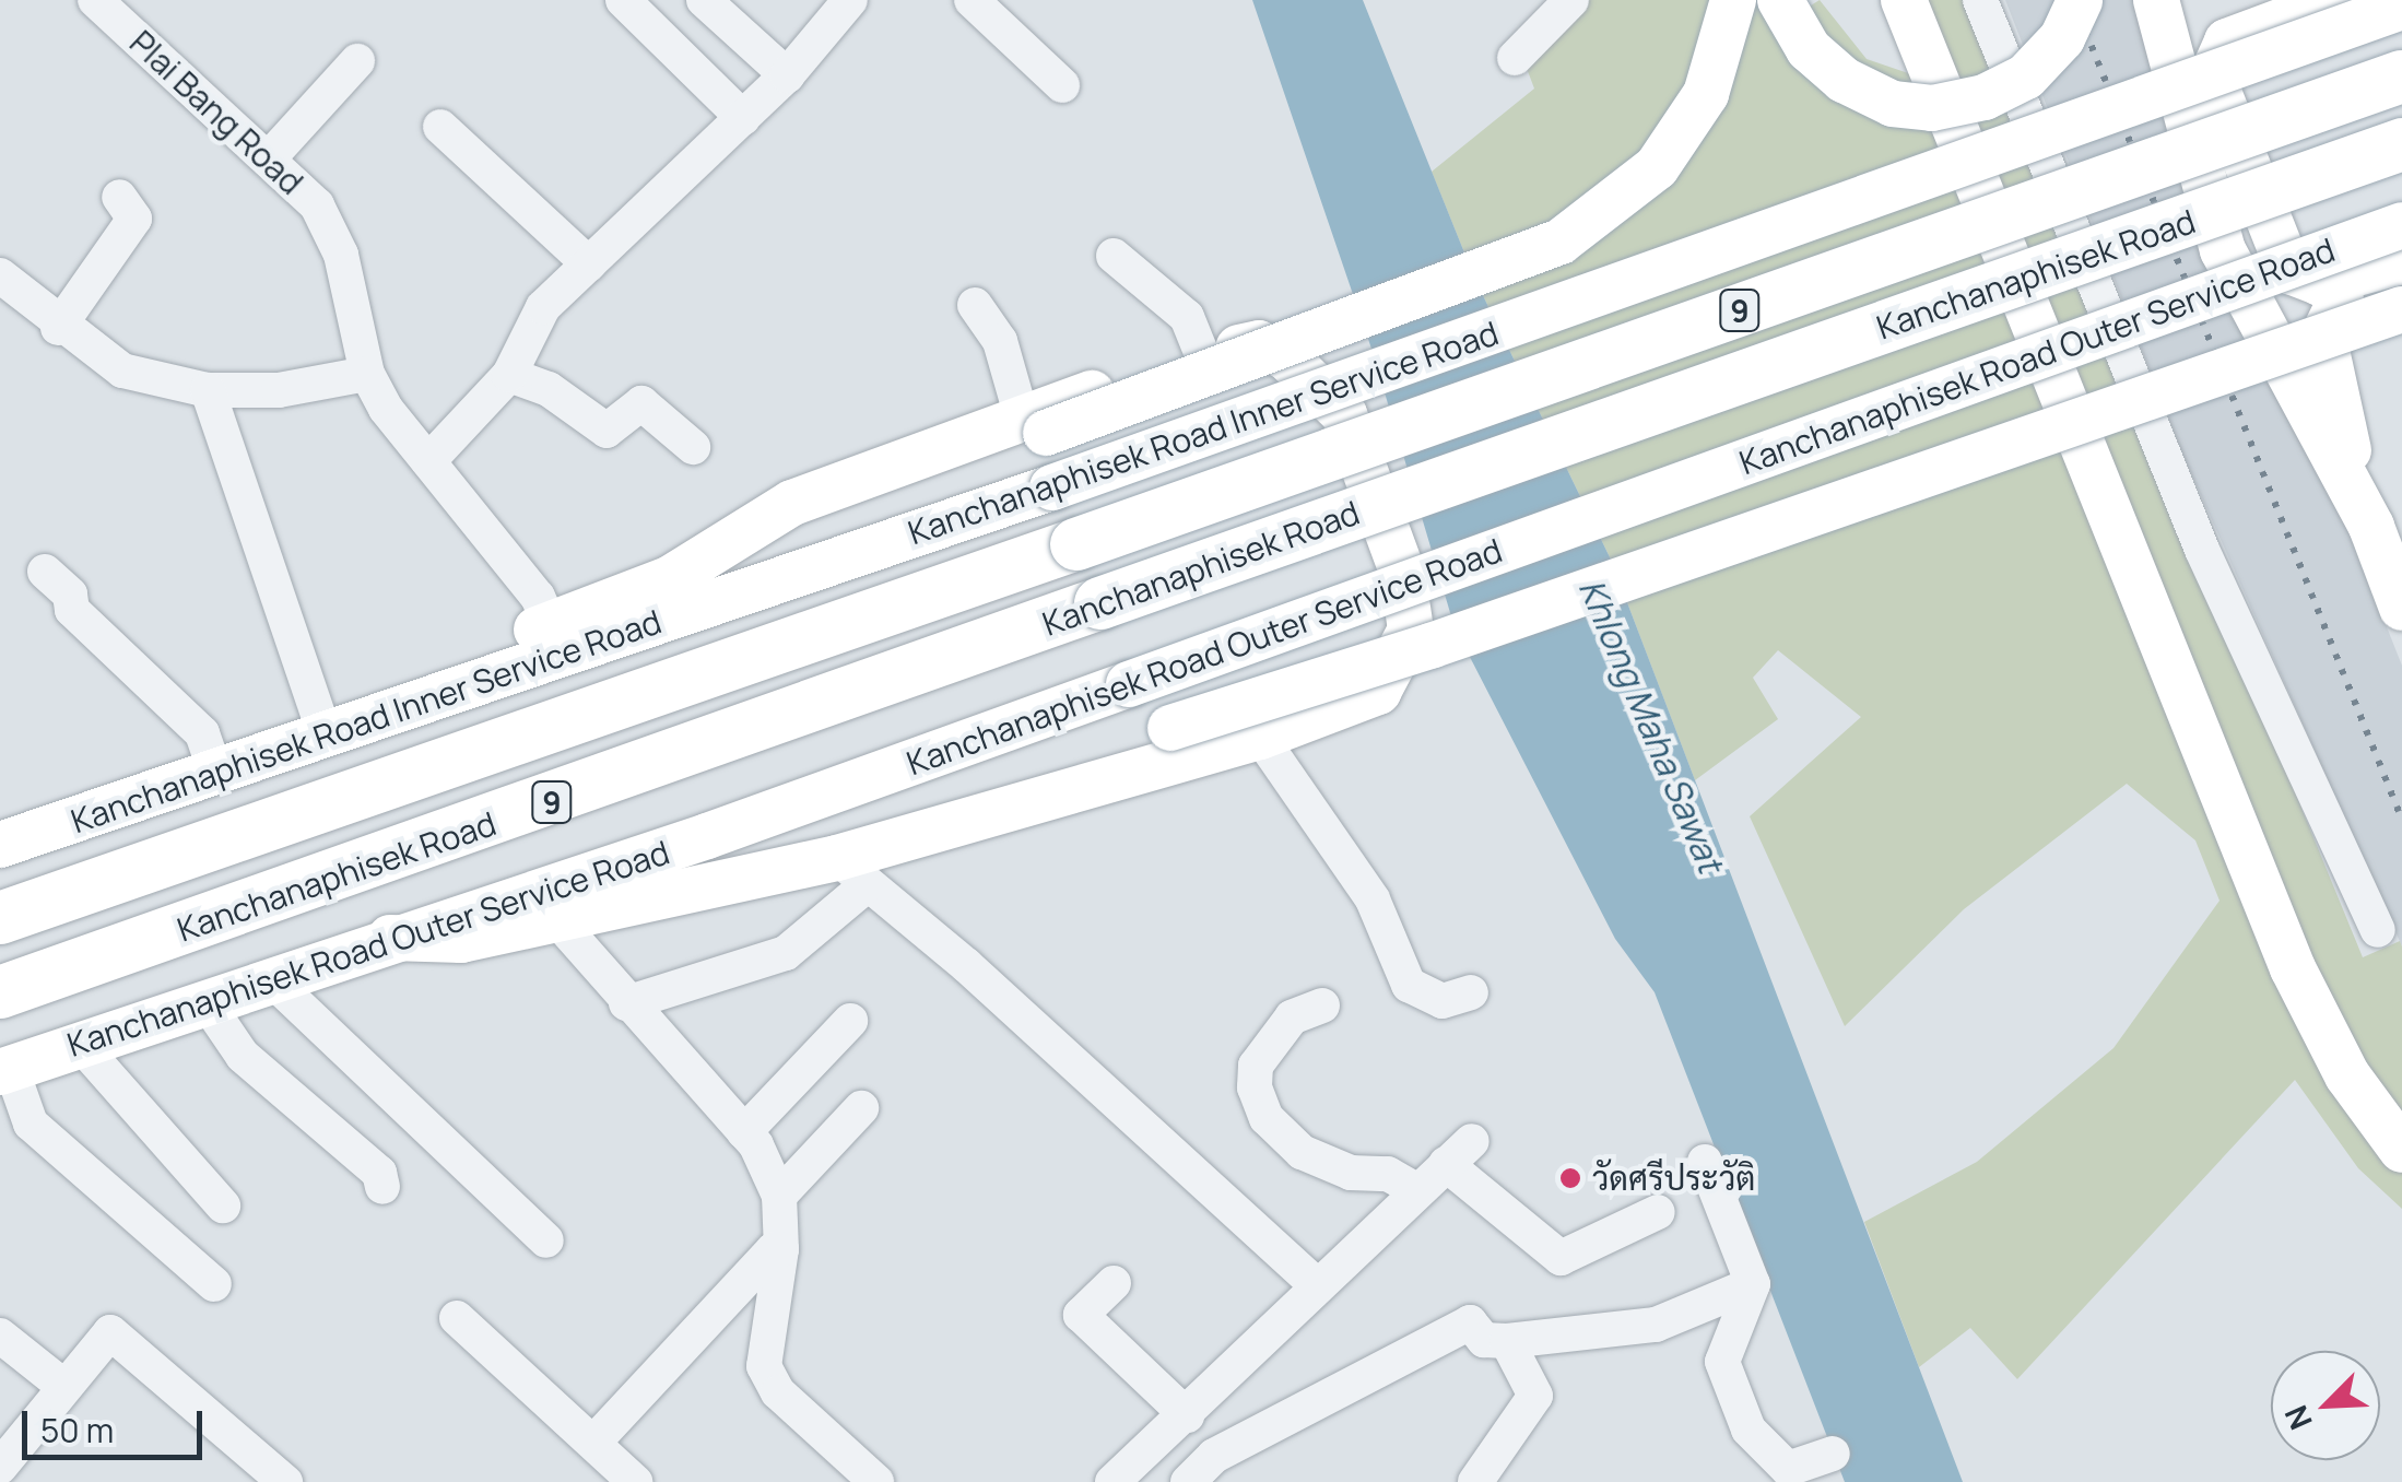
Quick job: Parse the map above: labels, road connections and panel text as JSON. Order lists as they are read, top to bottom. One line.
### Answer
{"streets":{"highway":["Kanchanaphisek Road","9"],"main road":["Kanchanaphisek Road Outer Service Road","Kanchanaphisek Road Inner Service Road"],"street":["Plai Bang Road"]},"water":["Khlong Maha Sawat"],"places":["วัดศรีประวัติ"],"scale_bar":"50 m","north":"bottom left"}
